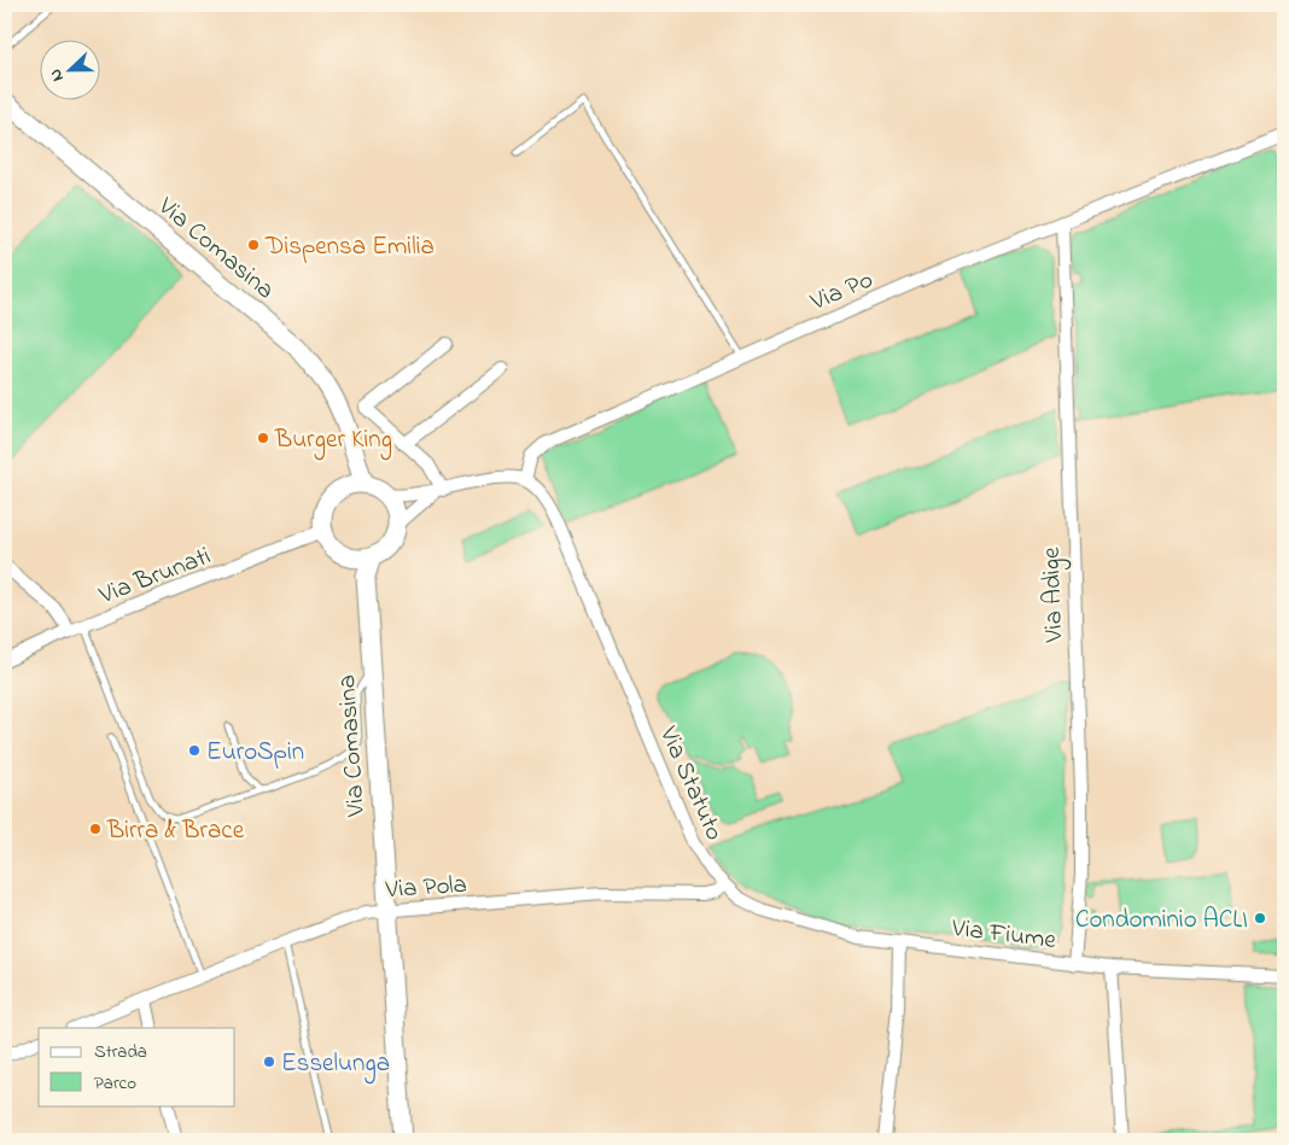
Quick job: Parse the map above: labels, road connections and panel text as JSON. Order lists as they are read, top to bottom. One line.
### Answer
{"streets":{"main road":["Via Comasina"],"street":["Via Po","Via Brunati","Via Adige","Via Statuto","Via Pola","Via Fiume"]},"crossings":[["Via Comasina","Via Brunati"],["Via Comasina","Via Pola"],["Via Po","Via Adige"],["Via Po","Via Statuto"],["Via Adige","Via Fiume"],["Via Statuto","Via Pola"],["Via Statuto","Via Fiume"]],"places":["Dispensa Emilia","Burger King","EuroSpin","Birra & Brace","Condominio ACLI","Esselunga"],"legend":["Strada","Parco"],"north":"left"}
